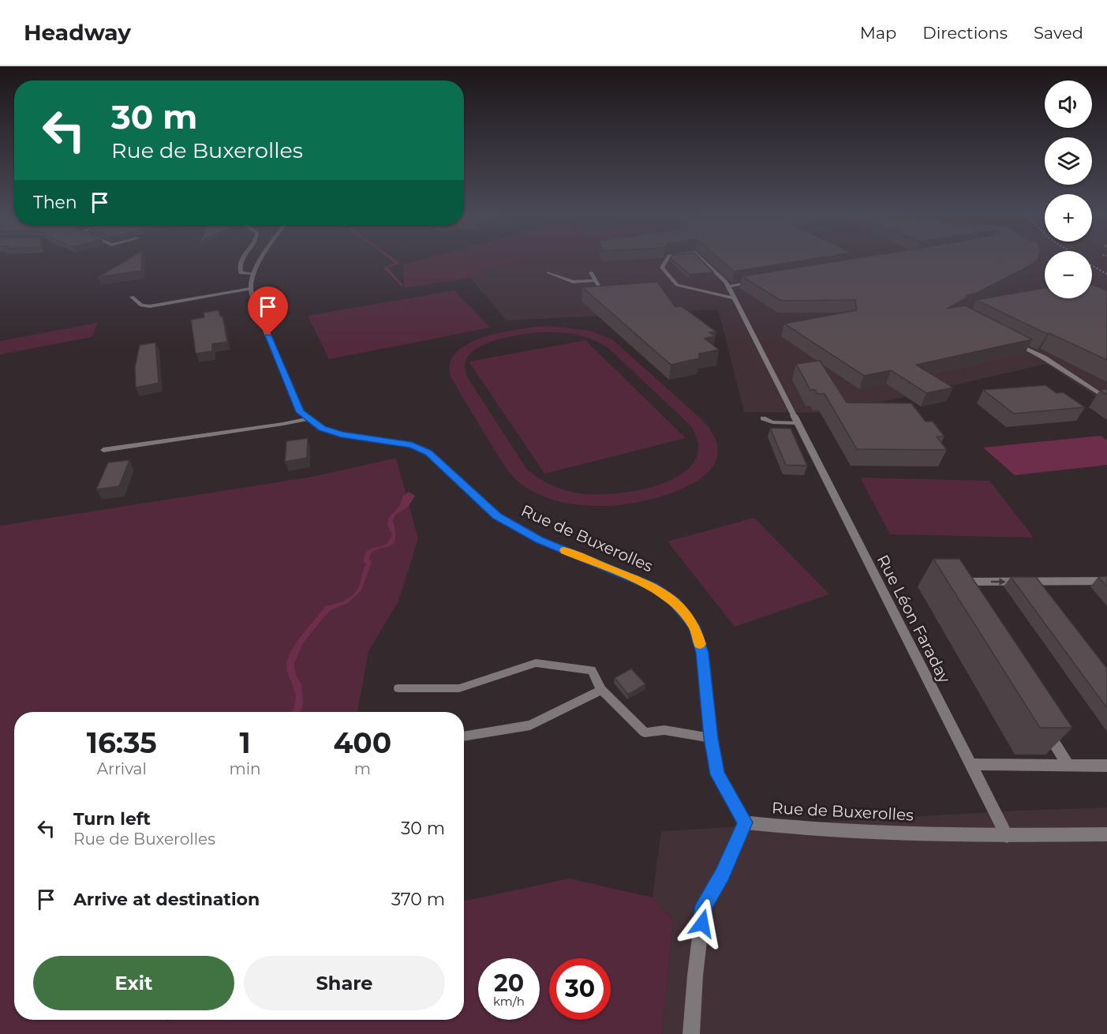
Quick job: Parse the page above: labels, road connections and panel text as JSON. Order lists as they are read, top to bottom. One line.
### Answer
{"streets":{"street":["Rue de Buxerolles","Rue Léon Faraday"]},"crossings":[["Rue de Buxerolles","Rue Léon Faraday"]],"page":{"header":"Headway","nav":["Map","Directions","Saved"],"map_buttons":["+","−"],"turn":["30 m","Rue de Buxerolles"],"then":"Then","eta":["16:35","Arrival","1","min","400","m"],"list":[{"name":"Turn left","note":"Rue de Buxerolles","value":"30 m"},{"name":"Arrive at destination","value":"370 m"}],"buttons":["Exit","Share"],"speed":"20 km/h","limit":"30"}}
